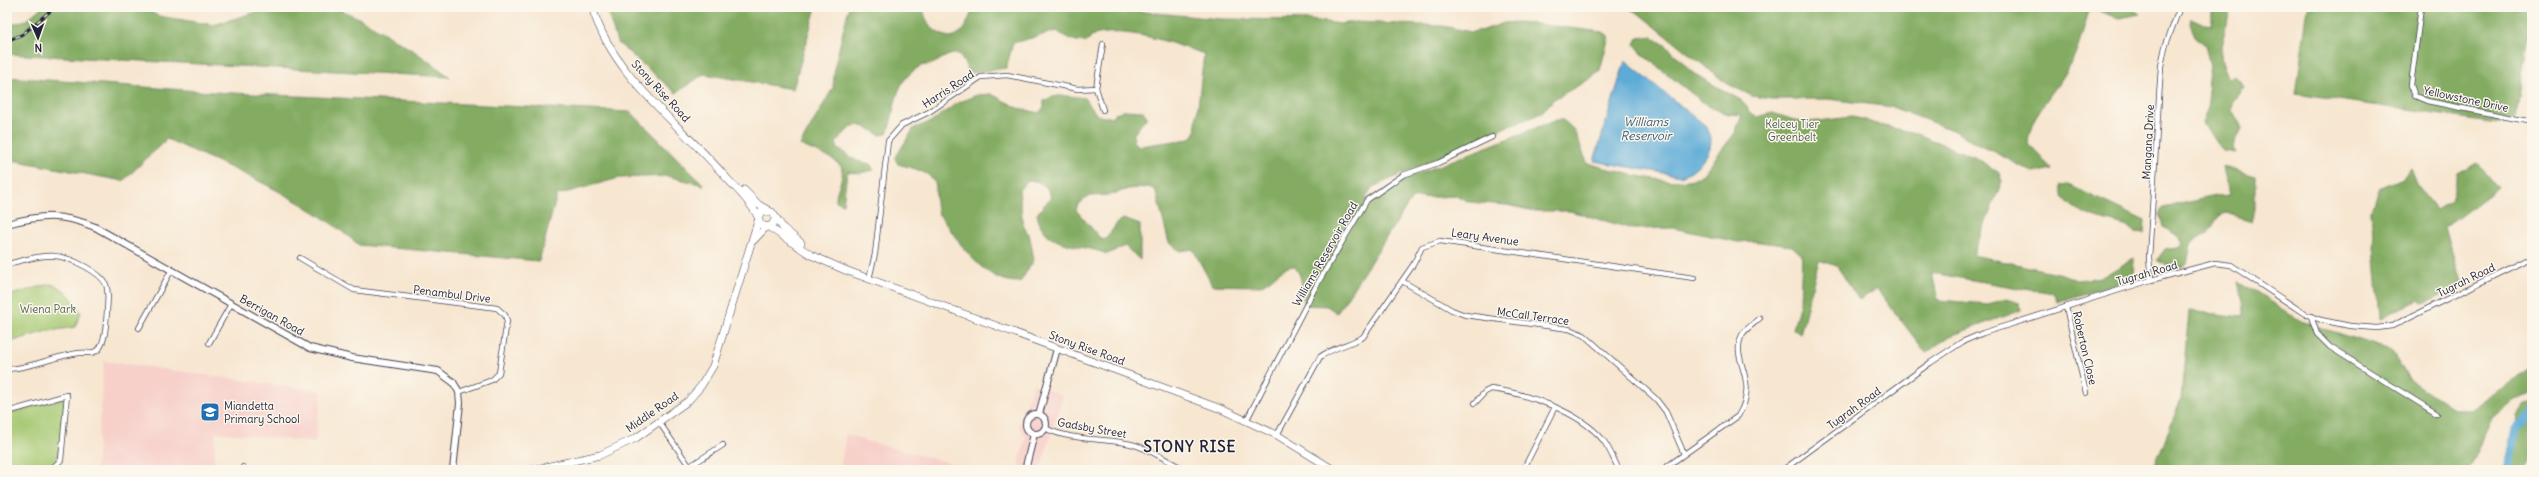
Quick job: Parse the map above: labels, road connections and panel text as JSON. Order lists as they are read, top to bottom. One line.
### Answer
{"streets":{"main road":["Stony Rise Road","Middle Road"],"street":["Harris Road","Yellowstone Drive","Mangana Drive","Leary Avenue","Williams Reservoir Road","Tugrah Road","Penambul Drive","Berrigan Road","McCall Terrace","Roberton Close","Gadsby Street"]},"crossings":[["Harris Road","Stony Rise Road"],["Stony Rise Road","Leary Avenue"],["Stony Rise Road","Williams Reservoir Road"],["Stony Rise Road","Middle Road"],["Mangana Drive","Tugrah Road"],["Leary Avenue","McCall Terrace"],["Tugrah Road","Roberton Close"],["Penambul Drive","Berrigan Road"]],"districts":["STONY RISE"],"water":["Williams Reservoir"],"parks":["Kelcey Tier Greenbelt","Wiena Park"],"places":{"school or university":["Miandetta Primary School"]},"north":"bottom"}
